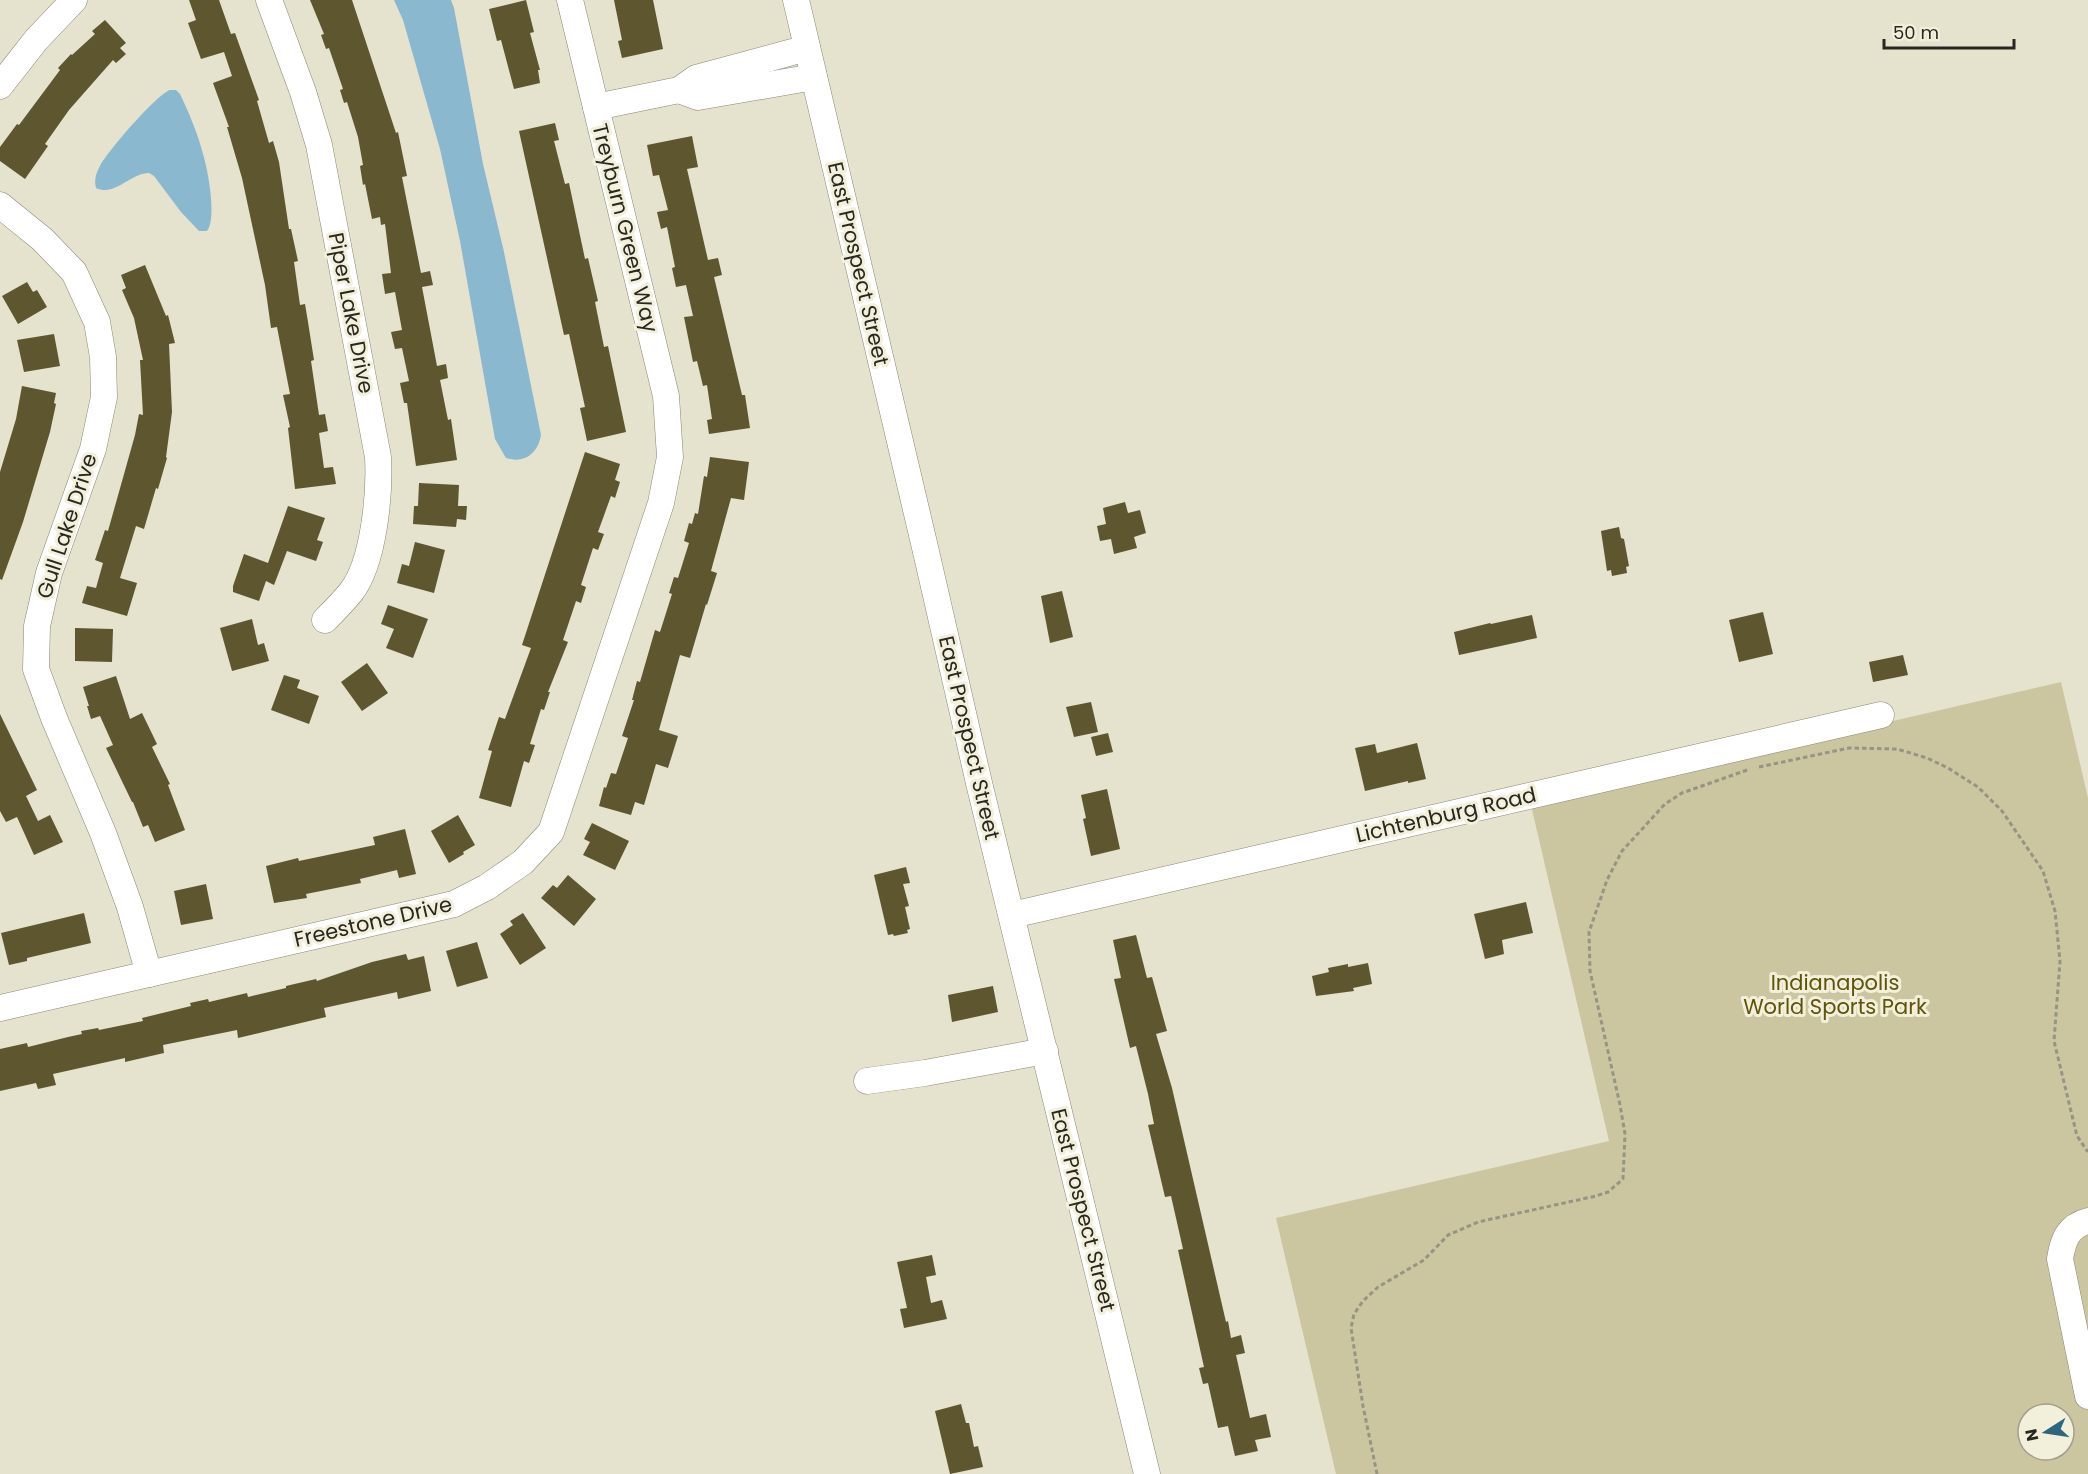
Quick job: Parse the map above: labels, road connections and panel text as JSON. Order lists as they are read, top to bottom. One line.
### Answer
{"streets":{"street":["Treyburn Green Way","East Prospect Street","Piper Lake Drive","Gull Lake Drive","Lichtenburg Road","Freestone Drive"]},"crossings":[["Treyburn Green Way","Freestone Drive"],["East Prospect Street","Lichtenburg Road"],["Gull Lake Drive","Freestone Drive"]],"parks":["Indianapolis World Sports Park"],"scale_bar":"50 m","north":"left"}
